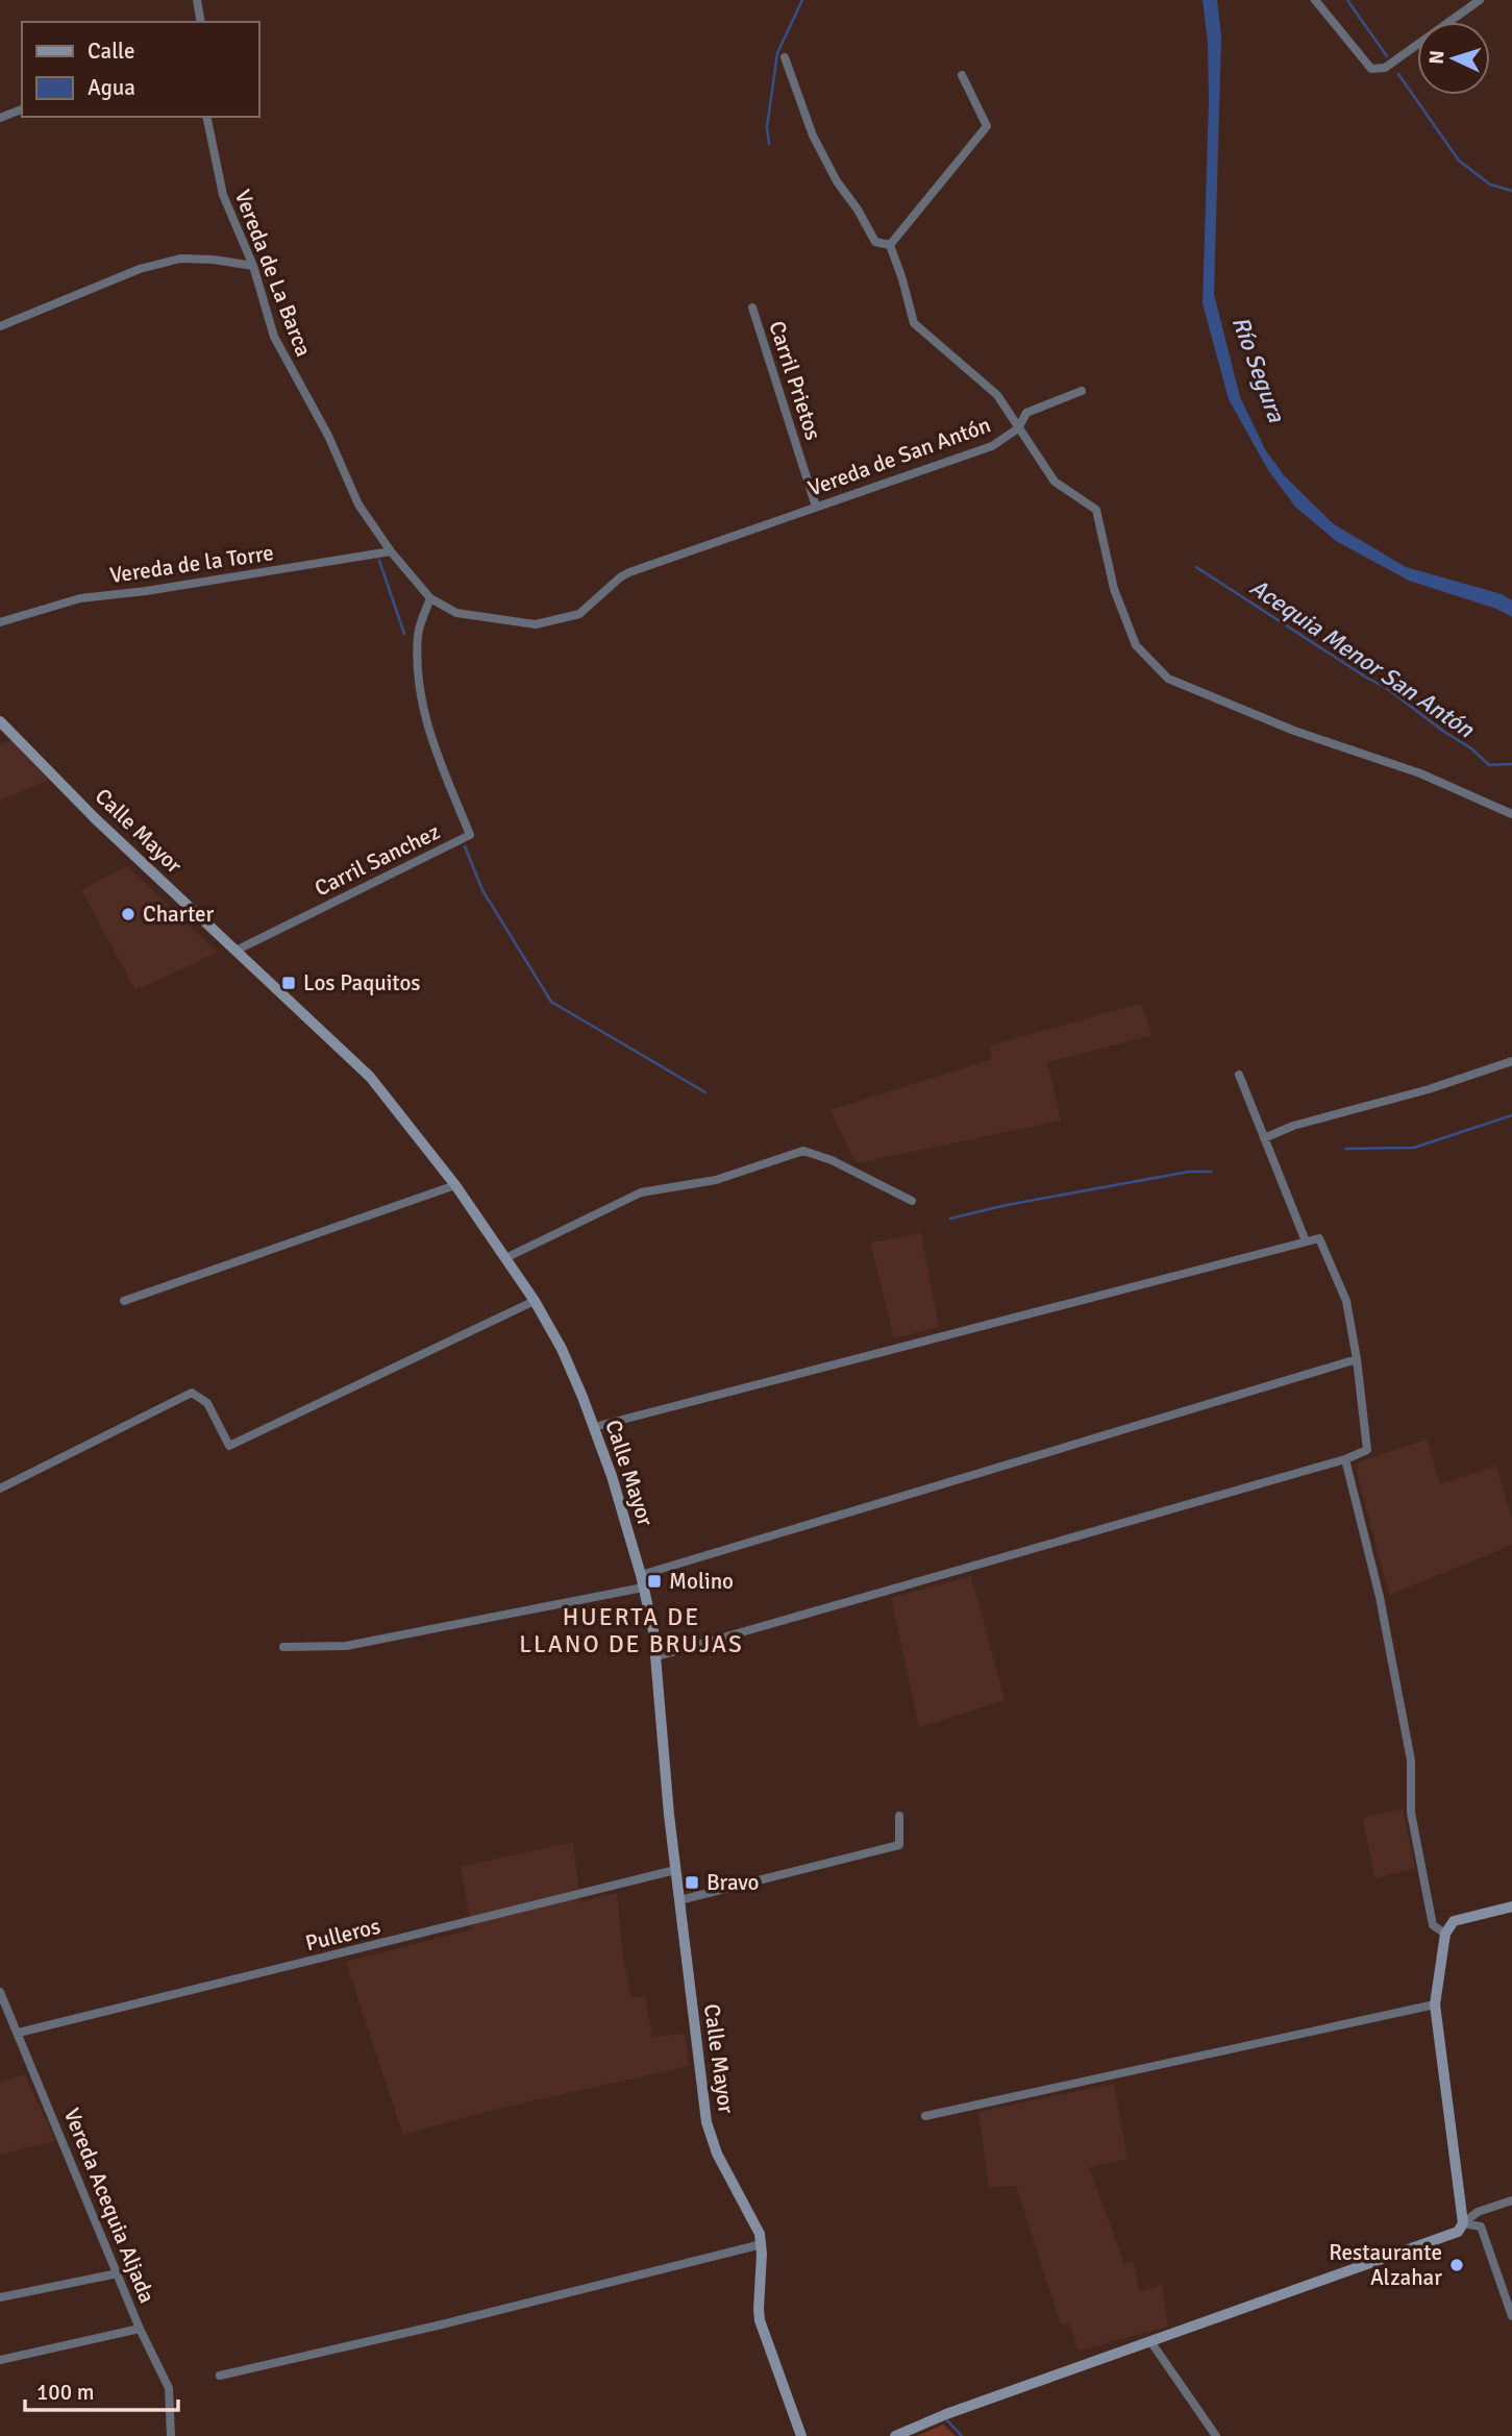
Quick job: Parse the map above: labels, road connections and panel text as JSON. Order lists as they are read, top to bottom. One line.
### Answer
{"streets":{"main road":["Calle Mayor"],"street":["Vereda de La Barca","Carril Prietos","Vereda de San Antón","Vereda de la Torre","Carril Sanchez","Pulleros","Vereda Acequia Aljada"]},"crossings":[["Vereda de La Barca","Vereda de San Antón"],["Vereda de La Barca","Vereda de la Torre"],["Carril Prietos","Vereda de San Antón"],["Vereda de San Antón","Vereda de la Torre"],["Vereda de San Antón","Carril Sanchez"],["Calle Mayor","Carril Sanchez"],["Calle Mayor","Pulleros"],["Pulleros","Vereda Acequia Aljada"]],"districts":["HUERTA DE LLANO DE BRUJAS"],"water":["Río Segura","Acequia Menor San Antón"],"places":{"other":["Charter","Restaurante Alzahar"],"transit":["Los Paquitos","Molino","Bravo"]},"legend":["Calle","Agua"],"scale_bar":"100 m","north":"left"}
